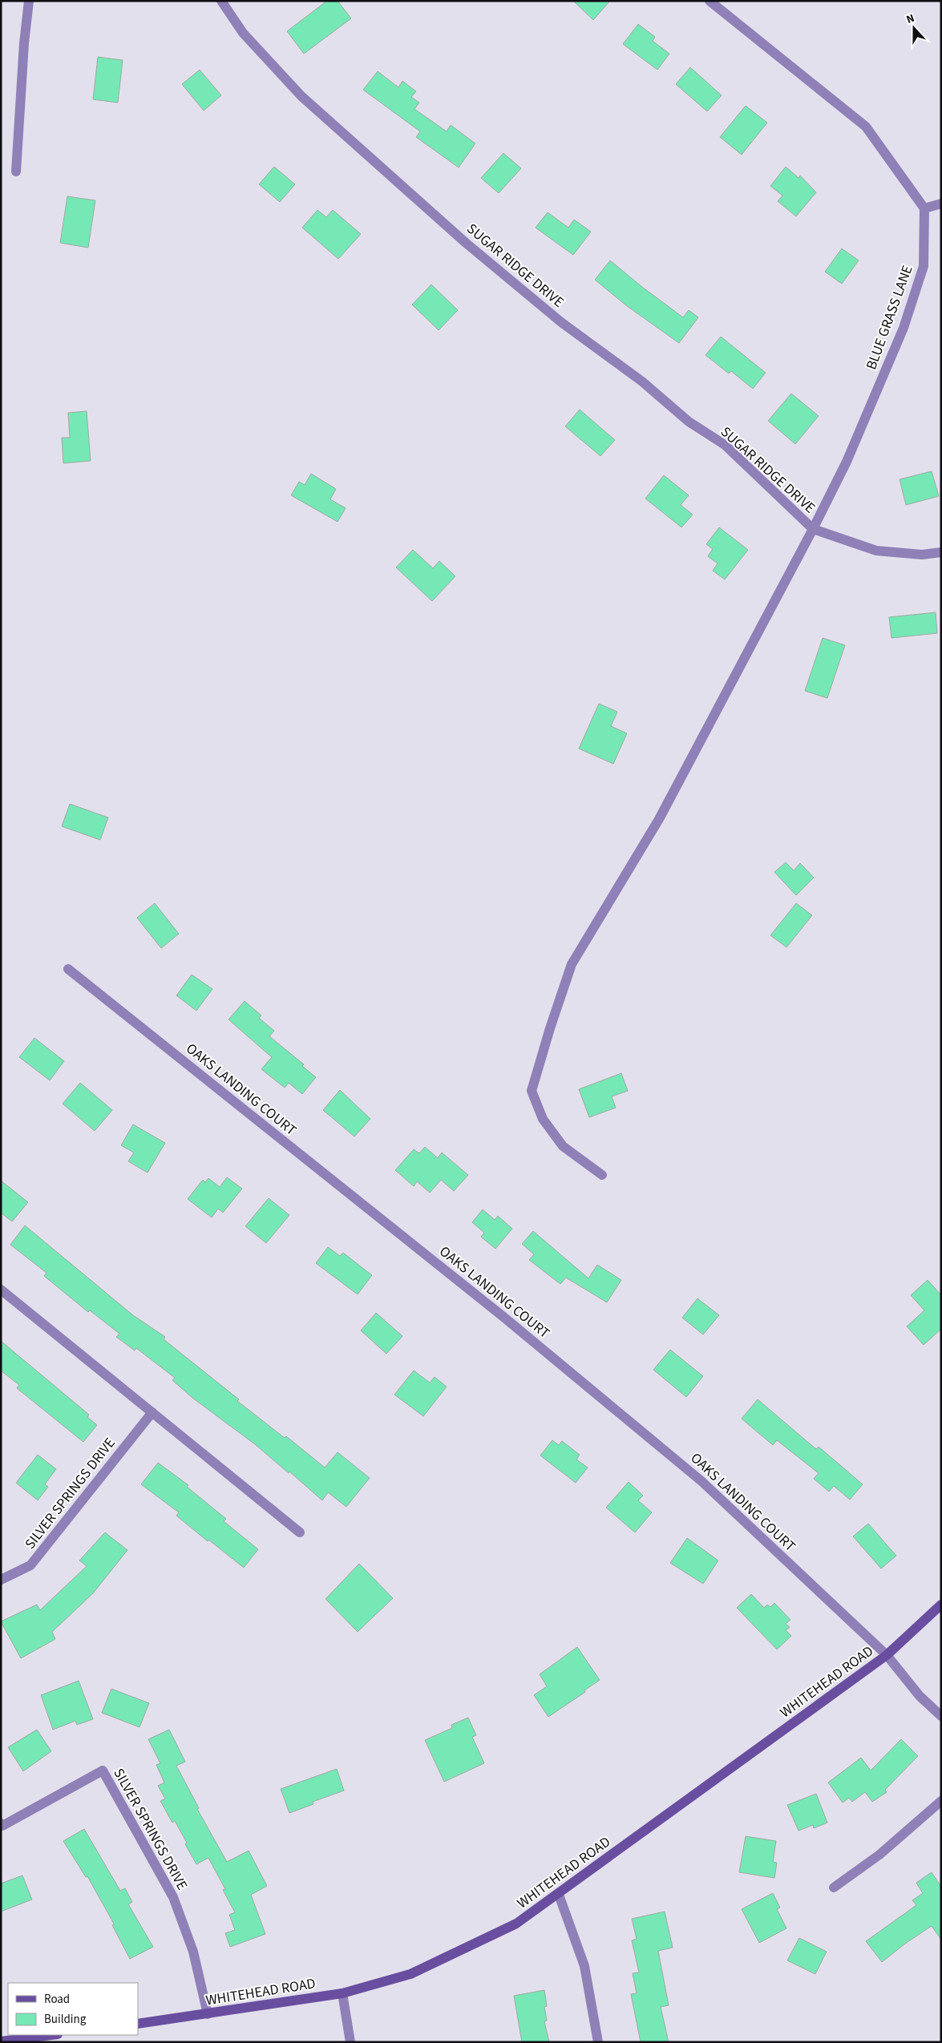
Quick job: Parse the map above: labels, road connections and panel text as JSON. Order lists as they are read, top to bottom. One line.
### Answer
{"streets":{"street":["SUGAR RIDGE DRIVE","BLUE GRASS LANE","OAKS LANDING COURT","SILVER SPRINGS DRIVE","WHITEHEAD ROAD"]},"crossings":[["SUGAR RIDGE DRIVE","BLUE GRASS LANE"],["OAKS LANDING COURT","WHITEHEAD ROAD"],["SILVER SPRINGS DRIVE","WHITEHEAD ROAD"]],"legend":["Road","Building"],"north":"top"}
